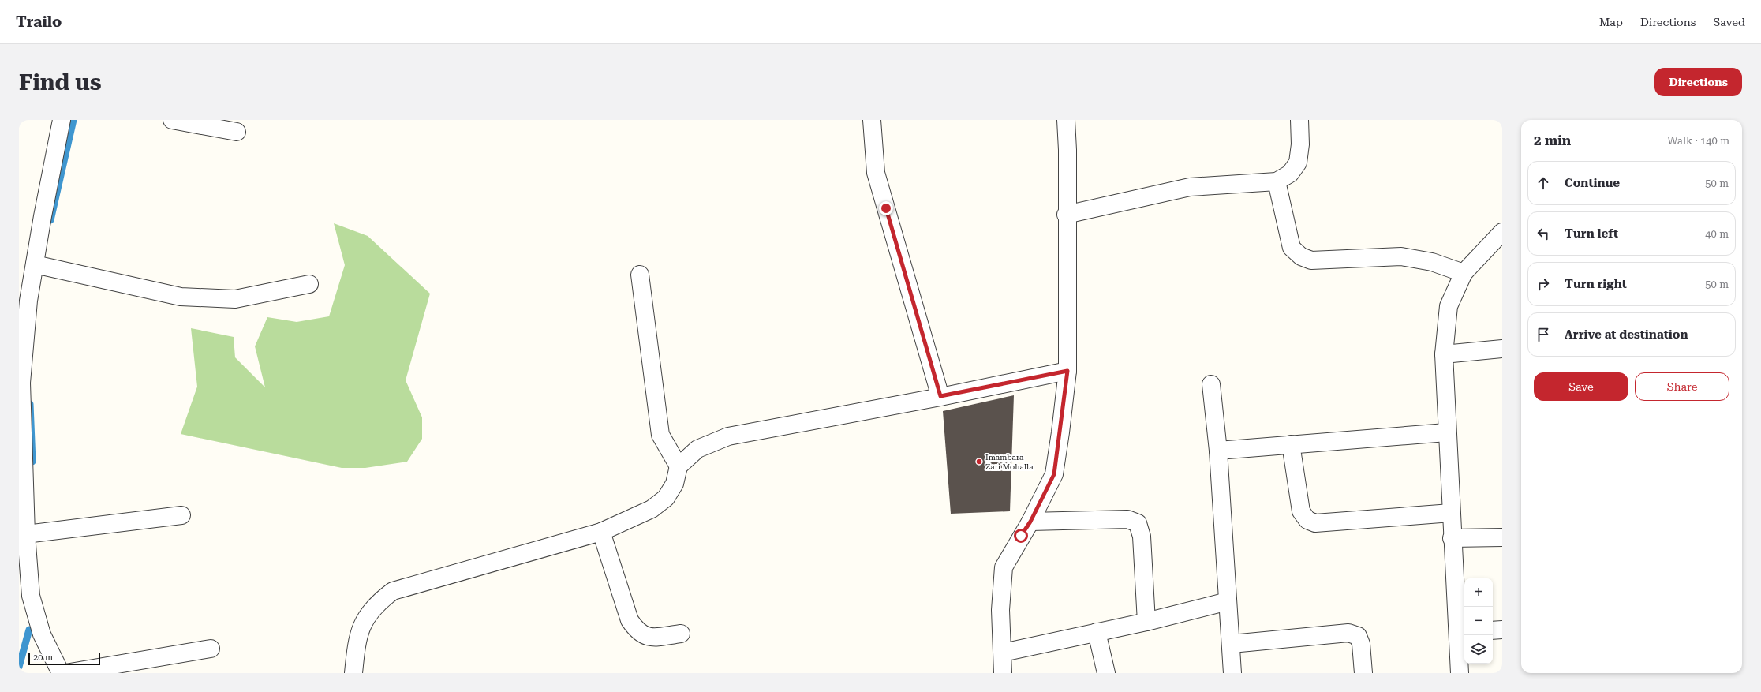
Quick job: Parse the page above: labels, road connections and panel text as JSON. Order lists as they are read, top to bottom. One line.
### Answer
{"places":["Imambara Zari Mohalla"],"scale_bar":"20 m","page":{"header":"Trailo","nav":["Map","Directions","Saved"],"buttons":["Directions",["Save","Share"]],"title":"Find us","heading":["2 min","Walk · 140 m"],"list":[["Continue","50 m"],["Turn left","40 m"],["Turn right","50 m"],"Arrive at destination"],"map_buttons":["+","−"],"scale":"20 m"}}
